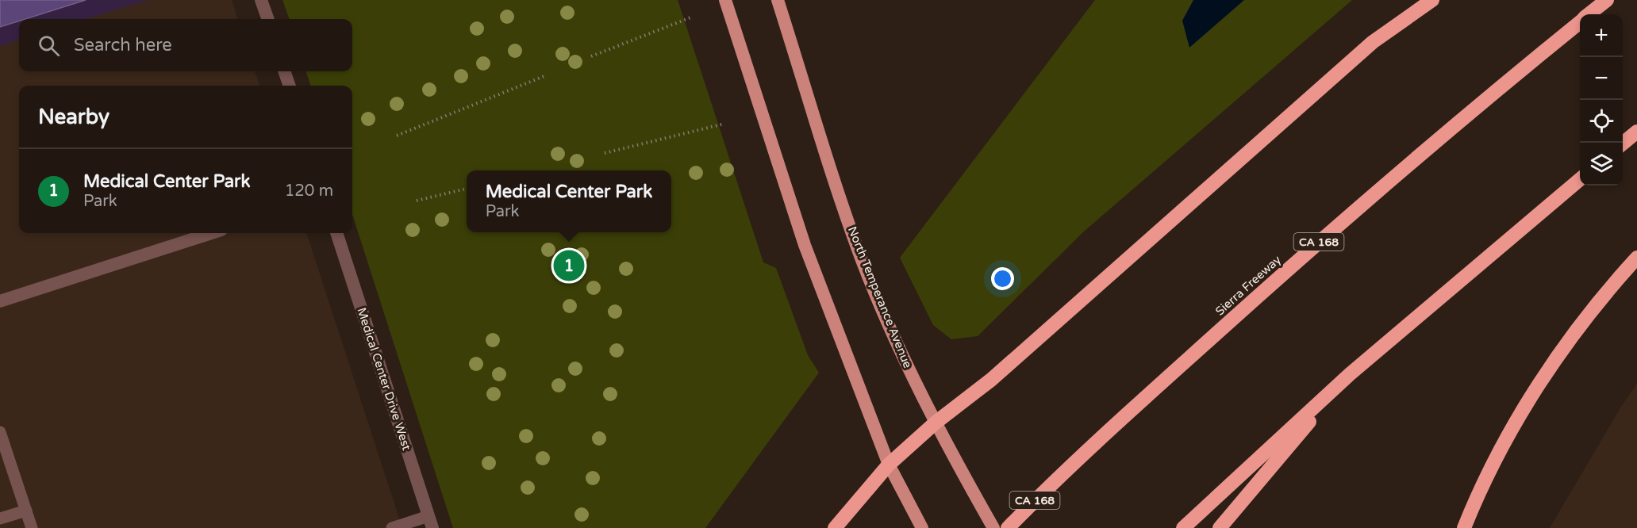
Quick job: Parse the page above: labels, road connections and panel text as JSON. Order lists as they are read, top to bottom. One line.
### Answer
{"streets":{"highway":["CA 168","Sierra Freeway"],"main road":["North Temperance Avenue"],"street":["Medical Center Drive West"]},"page":{"map_buttons":["+","−"],"search":"Search here","heading":"Nearby","list":[{"mark":"1","name":"Medical Center Park","note":"Park","value":"120 m"}],"popup":["Medical Center Park","Park"],"pins":"1"}}
